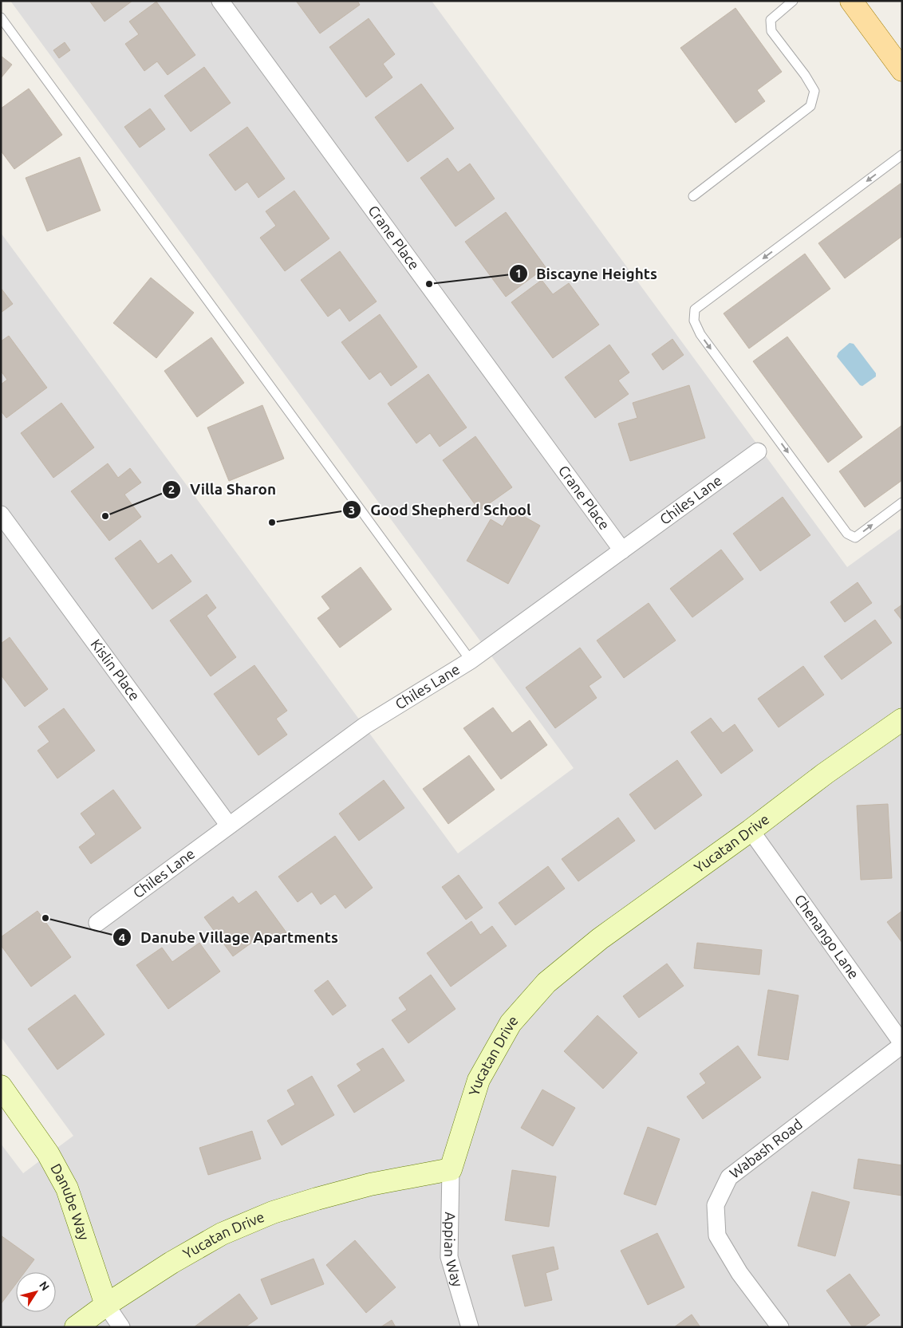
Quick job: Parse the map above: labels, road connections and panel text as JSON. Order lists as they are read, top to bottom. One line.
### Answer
{"streets":{"street":["Crane Place","Chiles Lane","Kislin Place","Yucatan Drive","Chenango Lane","Wabash Road","Danube Way","Appian Way"]},"crossings":[["Crane Place","Chiles Lane"],["Chiles Lane","Kislin Place"],["Yucatan Drive","Chenango Lane"],["Yucatan Drive","Danube Way"],["Yucatan Drive","Appian Way"],["Chenango Lane","Wabash Road"]],"places":["Biscayne Heights","Villa Sharon","Good Shepherd School","Danube Village Apartments"],"north":"top right"}
